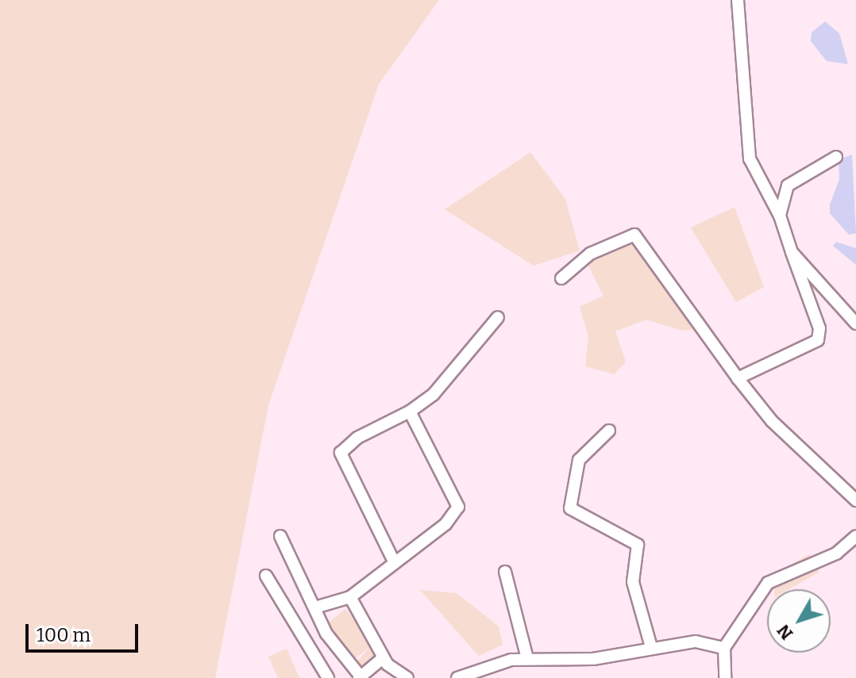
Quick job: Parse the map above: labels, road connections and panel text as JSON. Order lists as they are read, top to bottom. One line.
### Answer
{"scale_bar":"100 m","north":"bottom left"}
